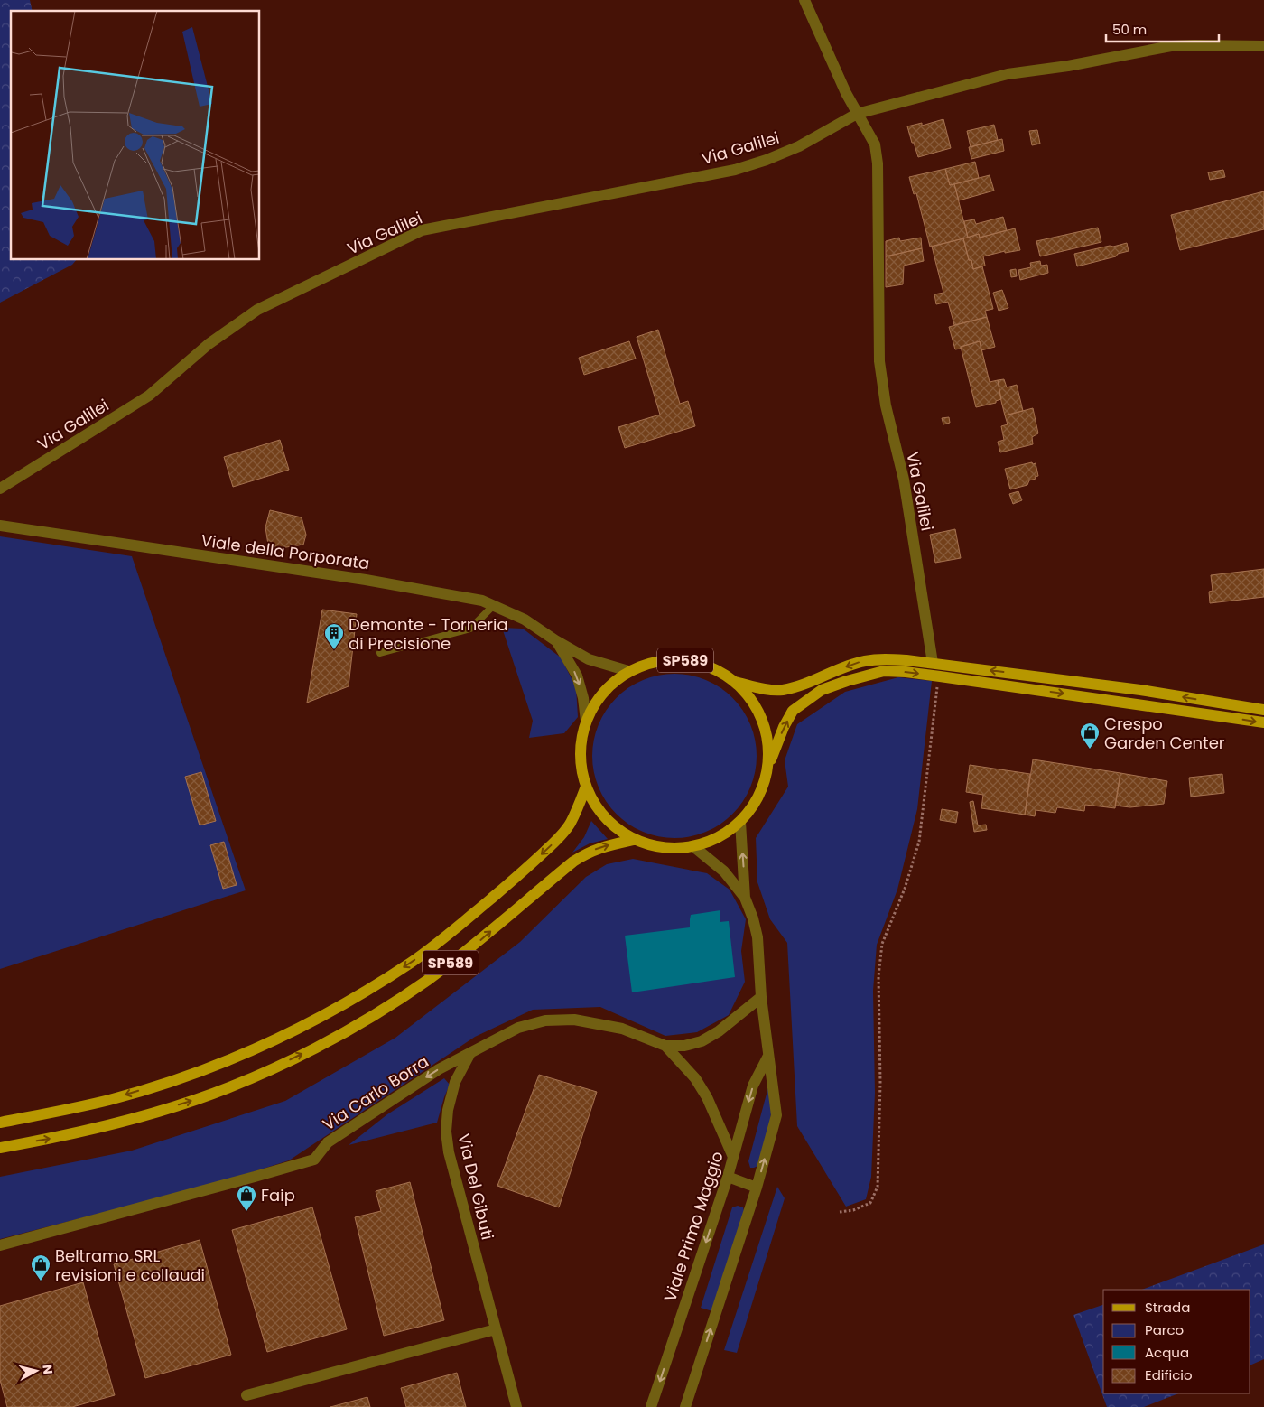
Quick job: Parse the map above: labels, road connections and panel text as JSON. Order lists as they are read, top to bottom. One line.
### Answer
{"streets":{"main road":["SP589"],"street":["Via Galilei","Viale della Porporata","Via Carlo Borra","Via Del Gibuti","Viale Primo Maggio"]},"crossings":[["Via Galilei","SP589"],["Viale della Porporata","SP589"],["Via Carlo Borra","Via Del Gibuti"],["Via Carlo Borra","Viale Primo Maggio"]],"one_way":["Via Carlo Borra"],"places":{"building":["Demonte - Torneria di Precisione"],"shop":["Crespo Garden Center","Faip","Beltramo SRL revisioni e collaudi"]},"legend":["Strada","Parco","Acqua","Edificio"],"scale_bar":"50 m","north":"right"}
